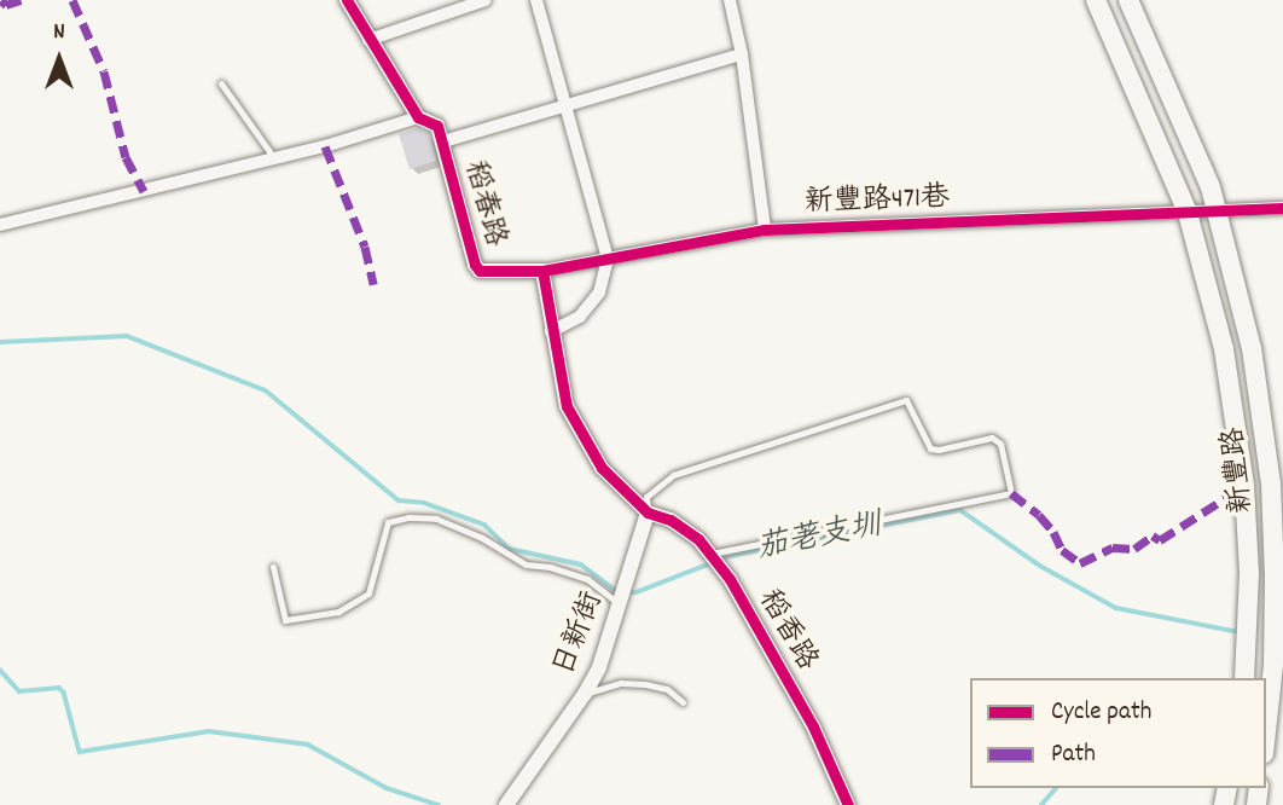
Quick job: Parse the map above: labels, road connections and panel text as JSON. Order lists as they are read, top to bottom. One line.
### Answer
{"streets":{"main road":["新豐路"],"street":["新豐路471巷","稻春路","稻香路","日新街"]},"crossings":[["新豐路471巷","稻春路"],["新豐路471巷","新豐路"],["稻春路","稻香路"],["稻春路","日新街"],["稻香路","日新街"]],"water":["茄荖支圳"],"legend":["Cycle path","Path"],"north":"top"}
